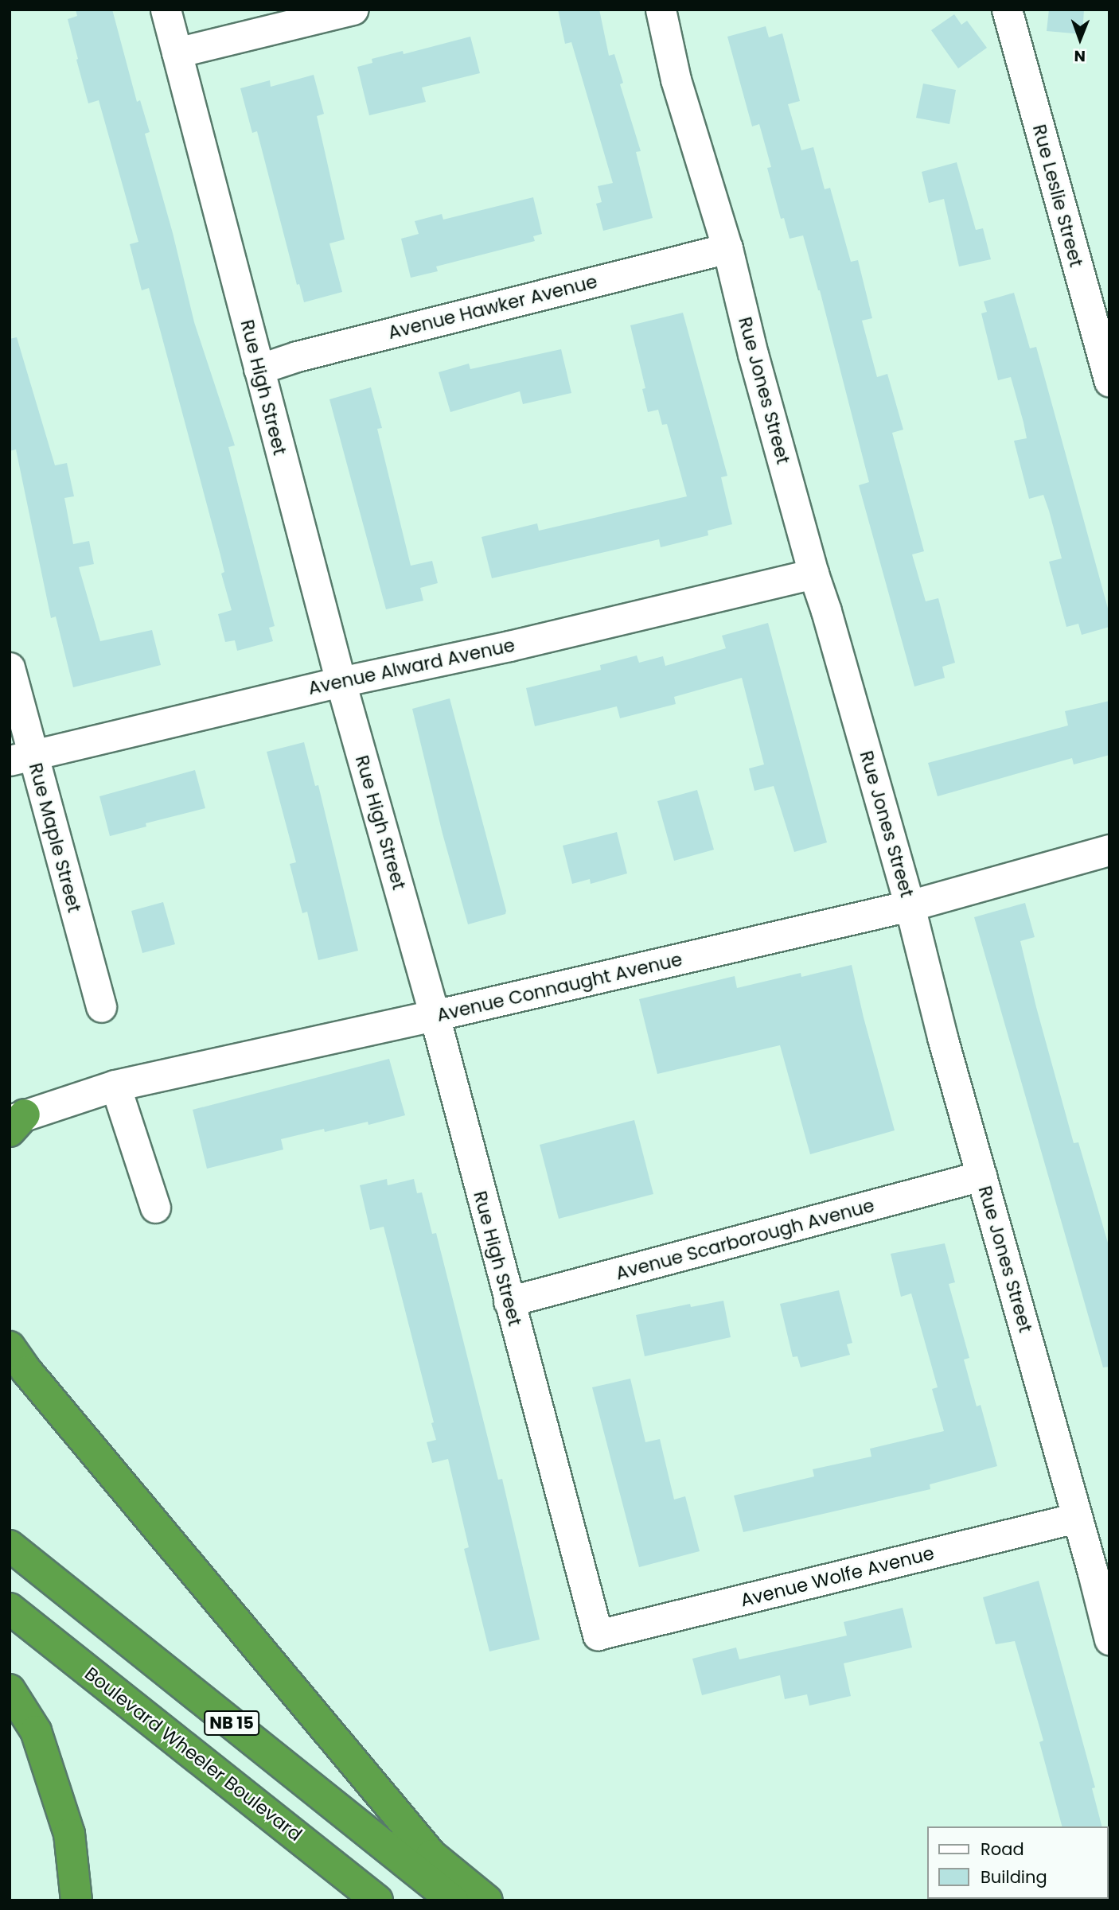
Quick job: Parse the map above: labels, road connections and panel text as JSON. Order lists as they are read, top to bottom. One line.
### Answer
{"streets":{"highway":["NB 15","Boulevard Wheeler Boulevard"],"street":["Rue Leslie Street","Avenue Hawker Avenue","Rue High Street","Rue Jones Street","Avenue Alward Avenue","Rue Maple Street","Avenue Connaught Avenue","Avenue Scarborough Avenue","Avenue Wolfe Avenue"]},"crossings":[["Avenue Hawker Avenue","Rue High Street"],["Avenue Hawker Avenue","Rue Jones Street"],["Rue High Street","Avenue Alward Avenue"],["Rue High Street","Avenue Connaught Avenue"],["Rue High Street","Avenue Scarborough Avenue"],["Rue High Street","Avenue Wolfe Avenue"],["Rue Jones Street","Avenue Alward Avenue"],["Rue Jones Street","Avenue Connaught Avenue"],["Rue Jones Street","Avenue Scarborough Avenue"],["Rue Jones Street","Avenue Wolfe Avenue"],["Avenue Alward Avenue","Rue Maple Street"]],"legend":["Road","Building"],"north":"bottom"}
